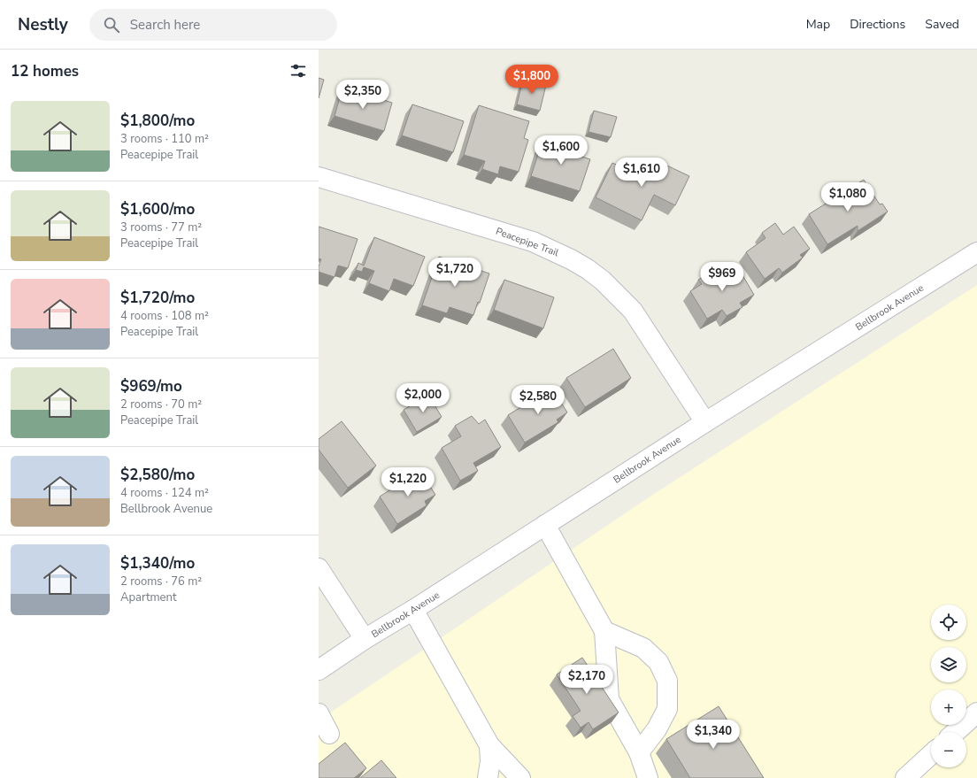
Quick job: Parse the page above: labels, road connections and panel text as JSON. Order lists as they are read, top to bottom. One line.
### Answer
{"streets":{"street":["Peacepipe Trail","Bellbrook Avenue"]},"crossings":[["Peacepipe Trail","Bellbrook Avenue"]],"page":{"header":"Nestly","search":"Search here","nav":["Map","Directions","Saved"],"heading":"12 homes","price":["$1,800","$2,350","$1,600","$1,610","$1,080","$1,720","$969","$2,000","$2,580","$1,220","$2,170","$1,340"],"list":[{"name":"$1,800/mo","note":"3 rooms · 110 m² · Peacepipe Trail"},{"name":"$1,600/mo","note":"3 rooms · 77 m² · Peacepipe Trail"},{"name":"$1,720/mo","note":"4 rooms · 108 m² · Peacepipe Trail"},{"name":"$969/mo","note":"2 rooms · 70 m² · Peacepipe Trail"},{"name":"$2,580/mo","note":"4 rooms · 124 m² · Bellbrook Avenue"},{"name":"$1,340/mo","note":"2 rooms · 76 m² · Apartment"}],"map_buttons":["+","−"]}}
